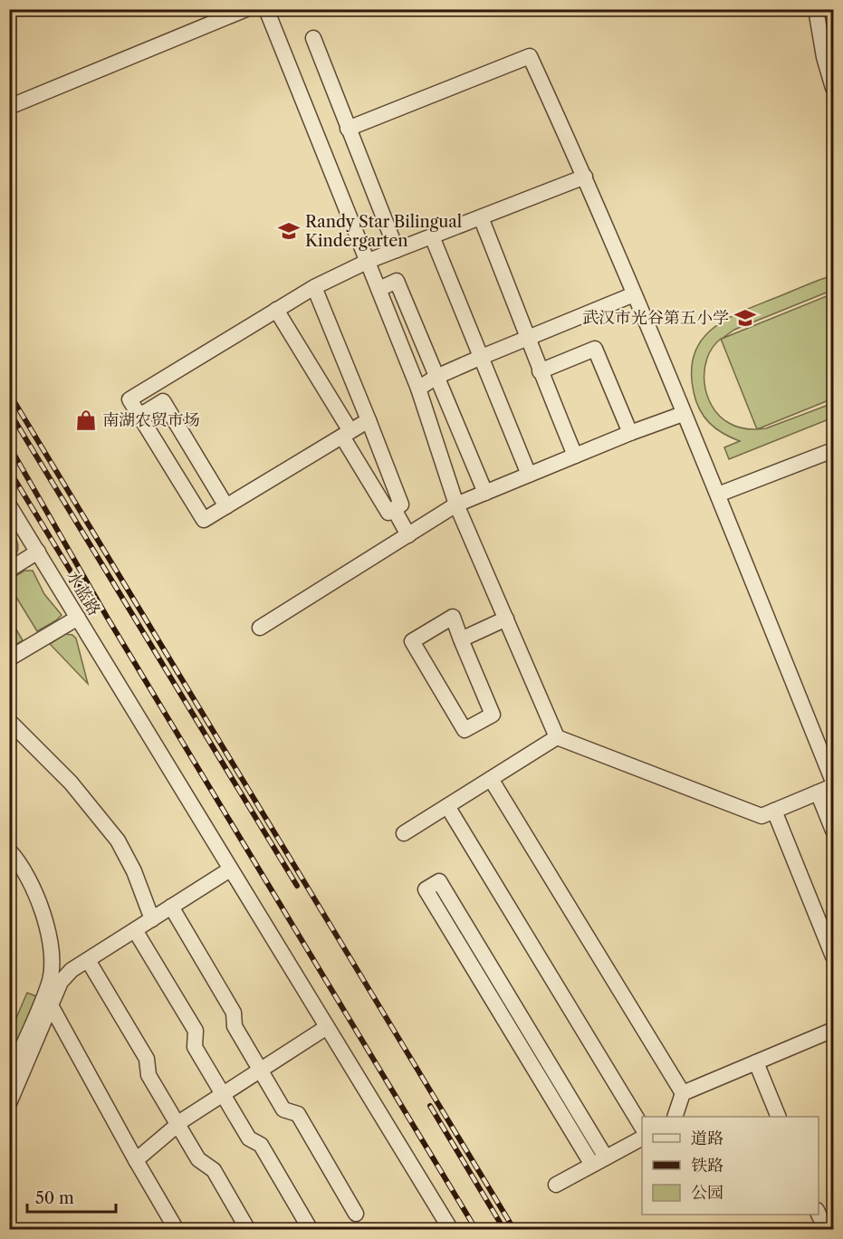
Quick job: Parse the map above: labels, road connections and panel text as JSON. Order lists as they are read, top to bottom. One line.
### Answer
{"streets":{"street":["水蓝路"]},"places":{"school or university":["Randy Star Bilingual Kindergarten","武汉市光谷第五小学"],"shop":["南湖农贸市场"]},"legend":["道路","铁路","公园"],"scale_bar":"50 m"}
